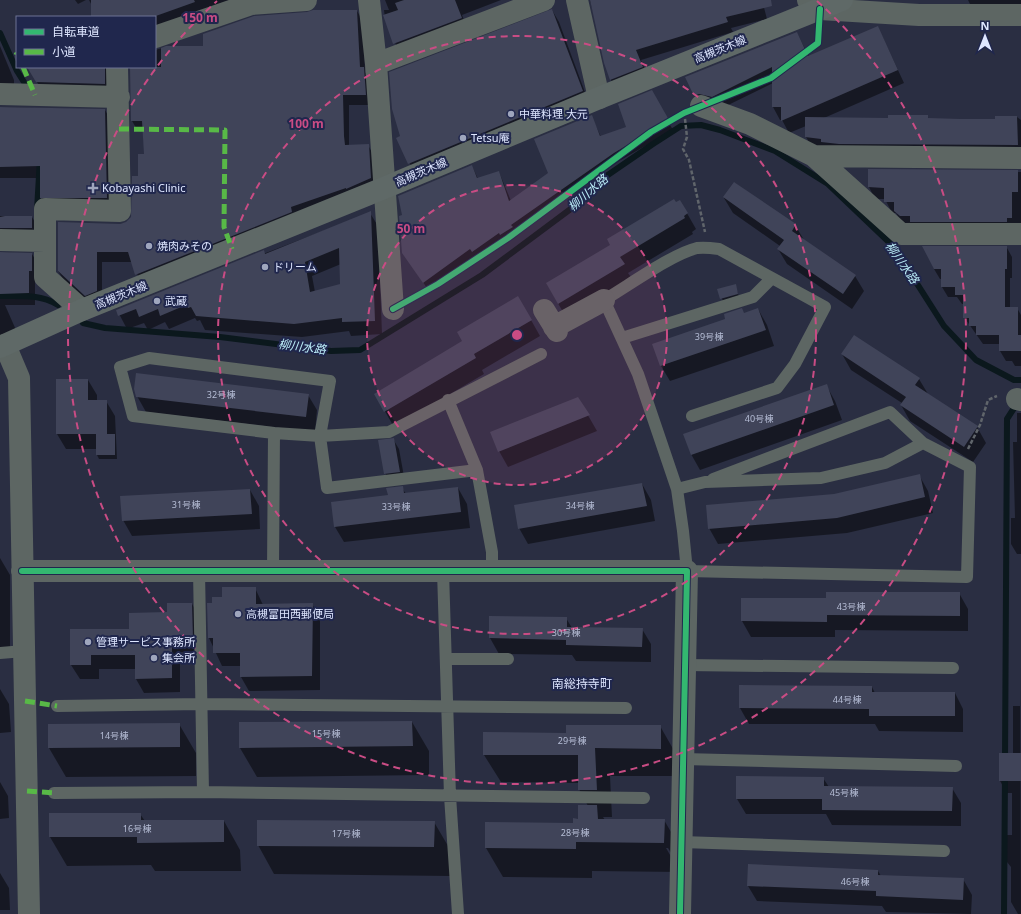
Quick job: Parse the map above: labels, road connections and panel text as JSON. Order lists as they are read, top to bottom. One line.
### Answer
{"streets":{"main road":["高槻茨木線"]},"districts":["南総持寺町"],"water":["柳川水路"],"places":{"other":["中華料理 大元","Tetsu庵","焼肉みその","ドリーム","武蔵","高槻富田西郵便局","管理サービス事務所","集会所"],"health":["Kobayashi Clinic"]},"house_numbers":["39号棟","32号棟","40号棟","31号棟","34号棟","33号棟","43号棟","30号棟","44号棟","15号棟","14号棟","29号棟","45号棟","16号棟","28号棟","17号棟","46号棟"],"legend":["自転車道","小道"],"north":"top","rings":["150 m","100 m","50 m"]}
